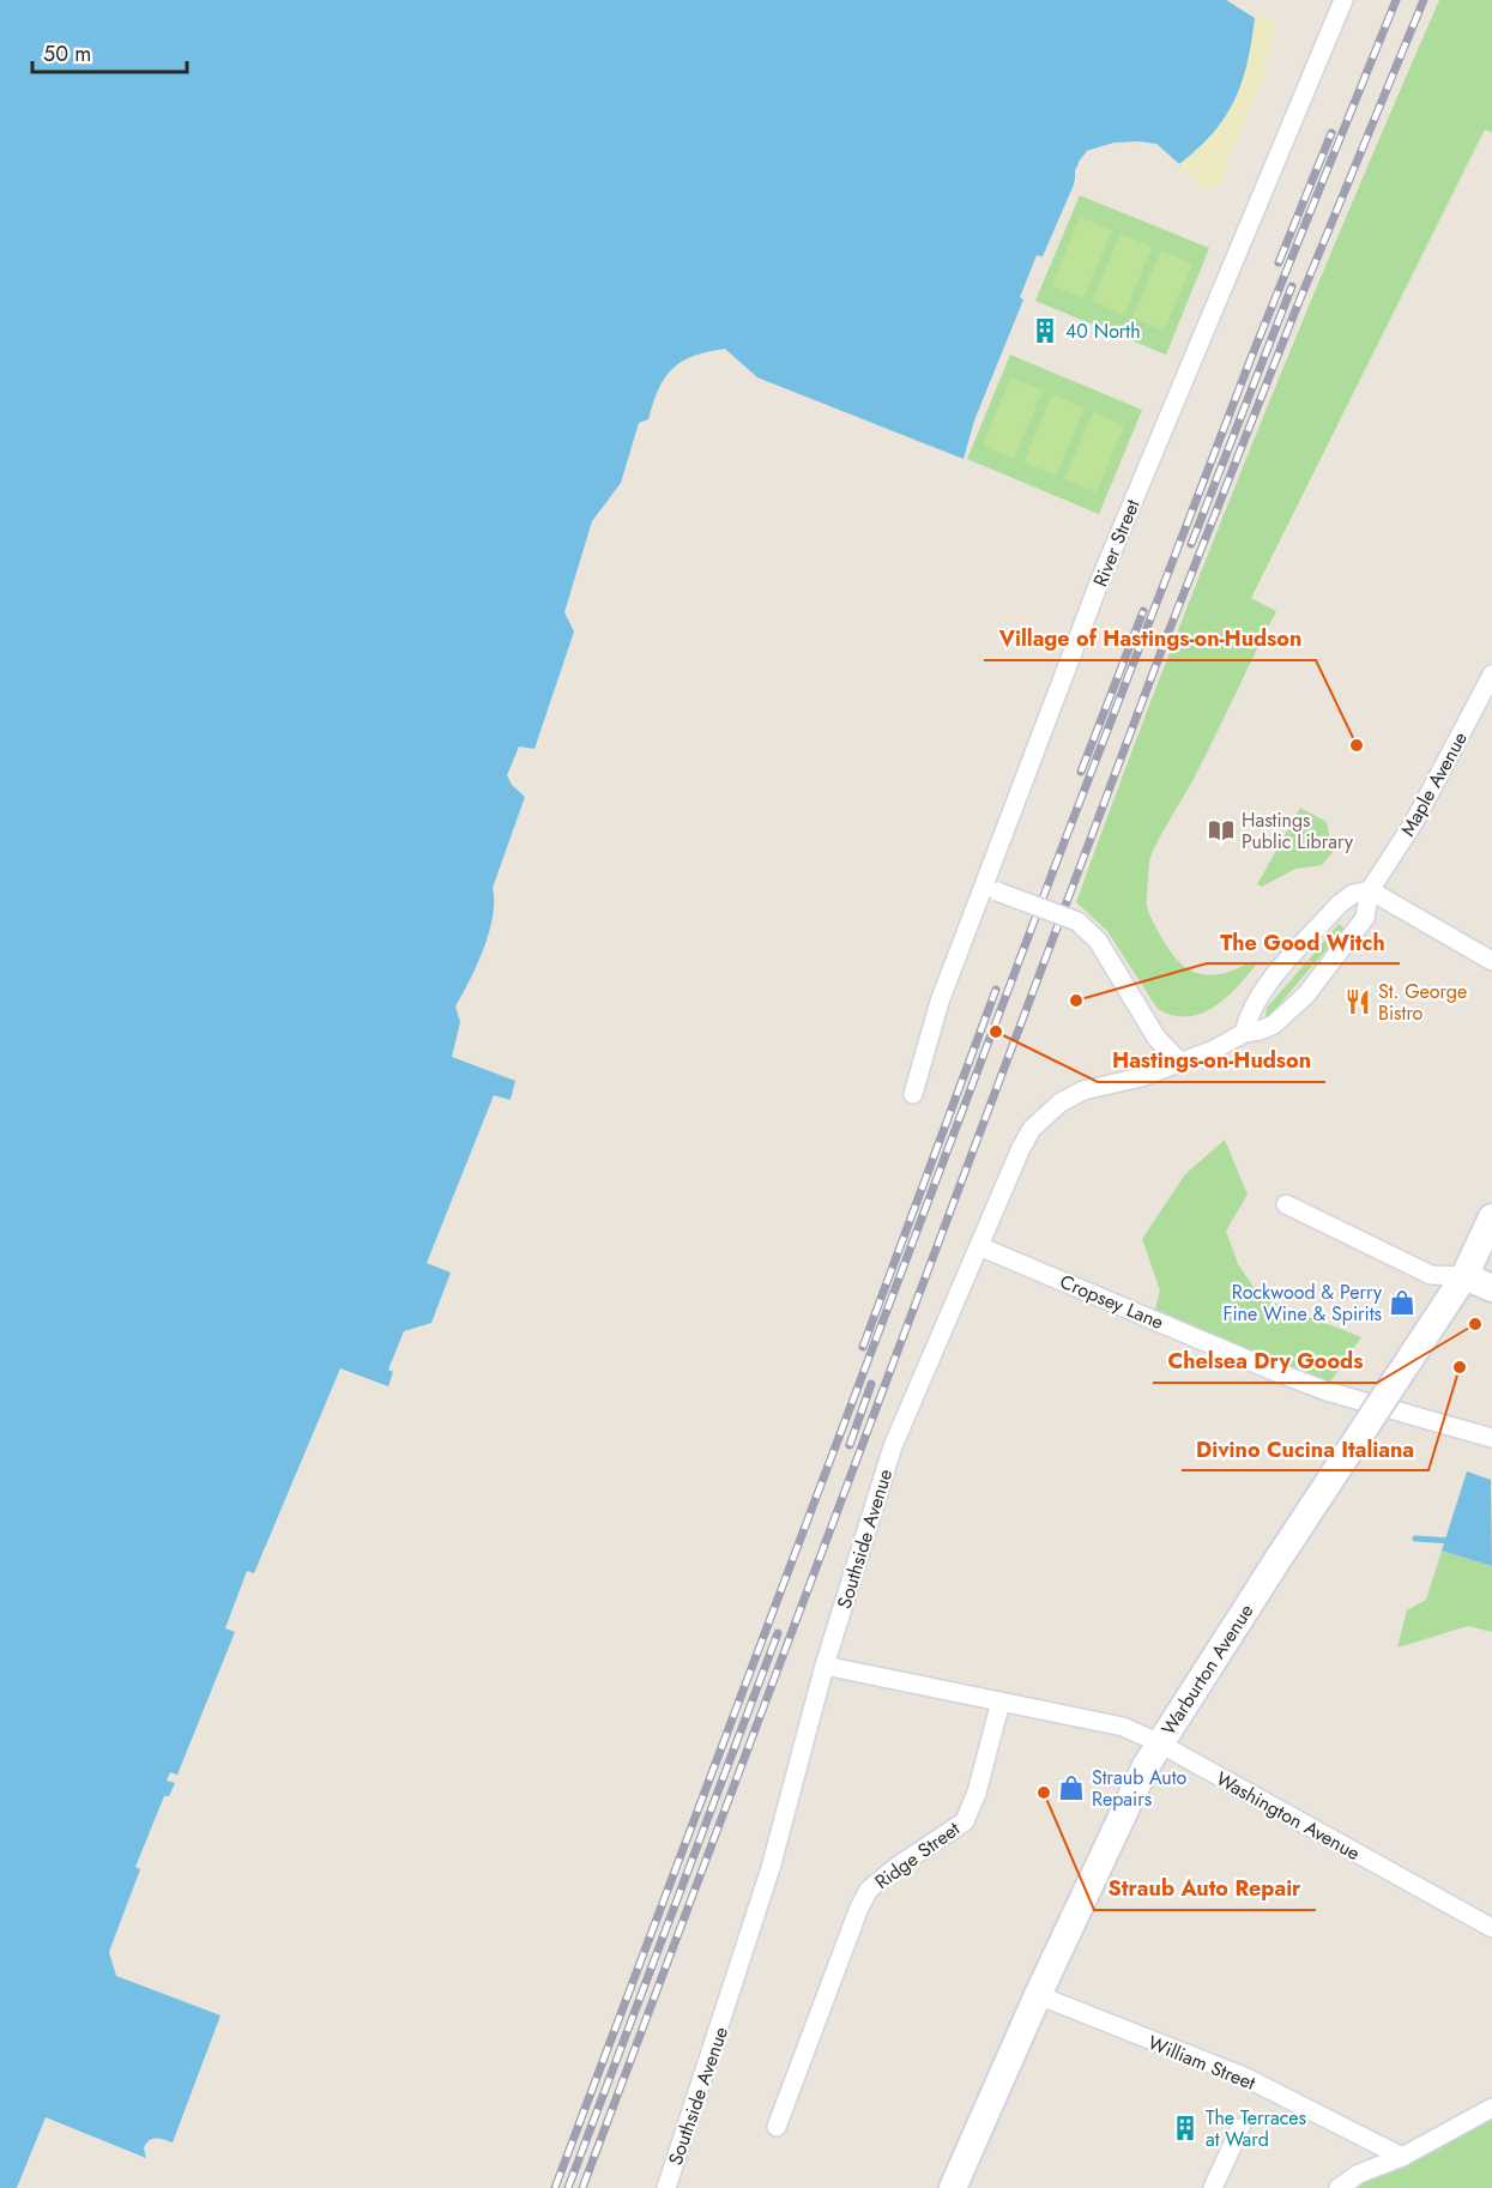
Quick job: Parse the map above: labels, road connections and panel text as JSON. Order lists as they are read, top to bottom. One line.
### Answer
{"streets":{"street":["River Street","Maple Avenue","Cropsey Lane","Southside Avenue","Warburton Avenue","Washington Avenue","Ridge Street","William Street"]},"crossings":[["Maple Avenue","Southside Avenue"],["Cropsey Lane","Southside Avenue"],["Southside Avenue","Washington Avenue"],["Warburton Avenue","Washington Avenue"],["Warburton Avenue","William Street"],["Washington Avenue","Ridge Street"]],"places":{"building":["40 North","The Terraces at Ward"],"other":["Village of Hastings-on-Hudson","The Good Witch","Hastings-on-Hudson","Chelsea Dry Goods","Divino Cucina Italiana","Straub Auto Repair"],"library":["Hastings Public Library"],"restaurant":["St. George Bistro"],"shop":["Rockwood & Perry Fine Wine & Spirits","Straub Auto Repairs"]},"scale_bar":"50 m"}
